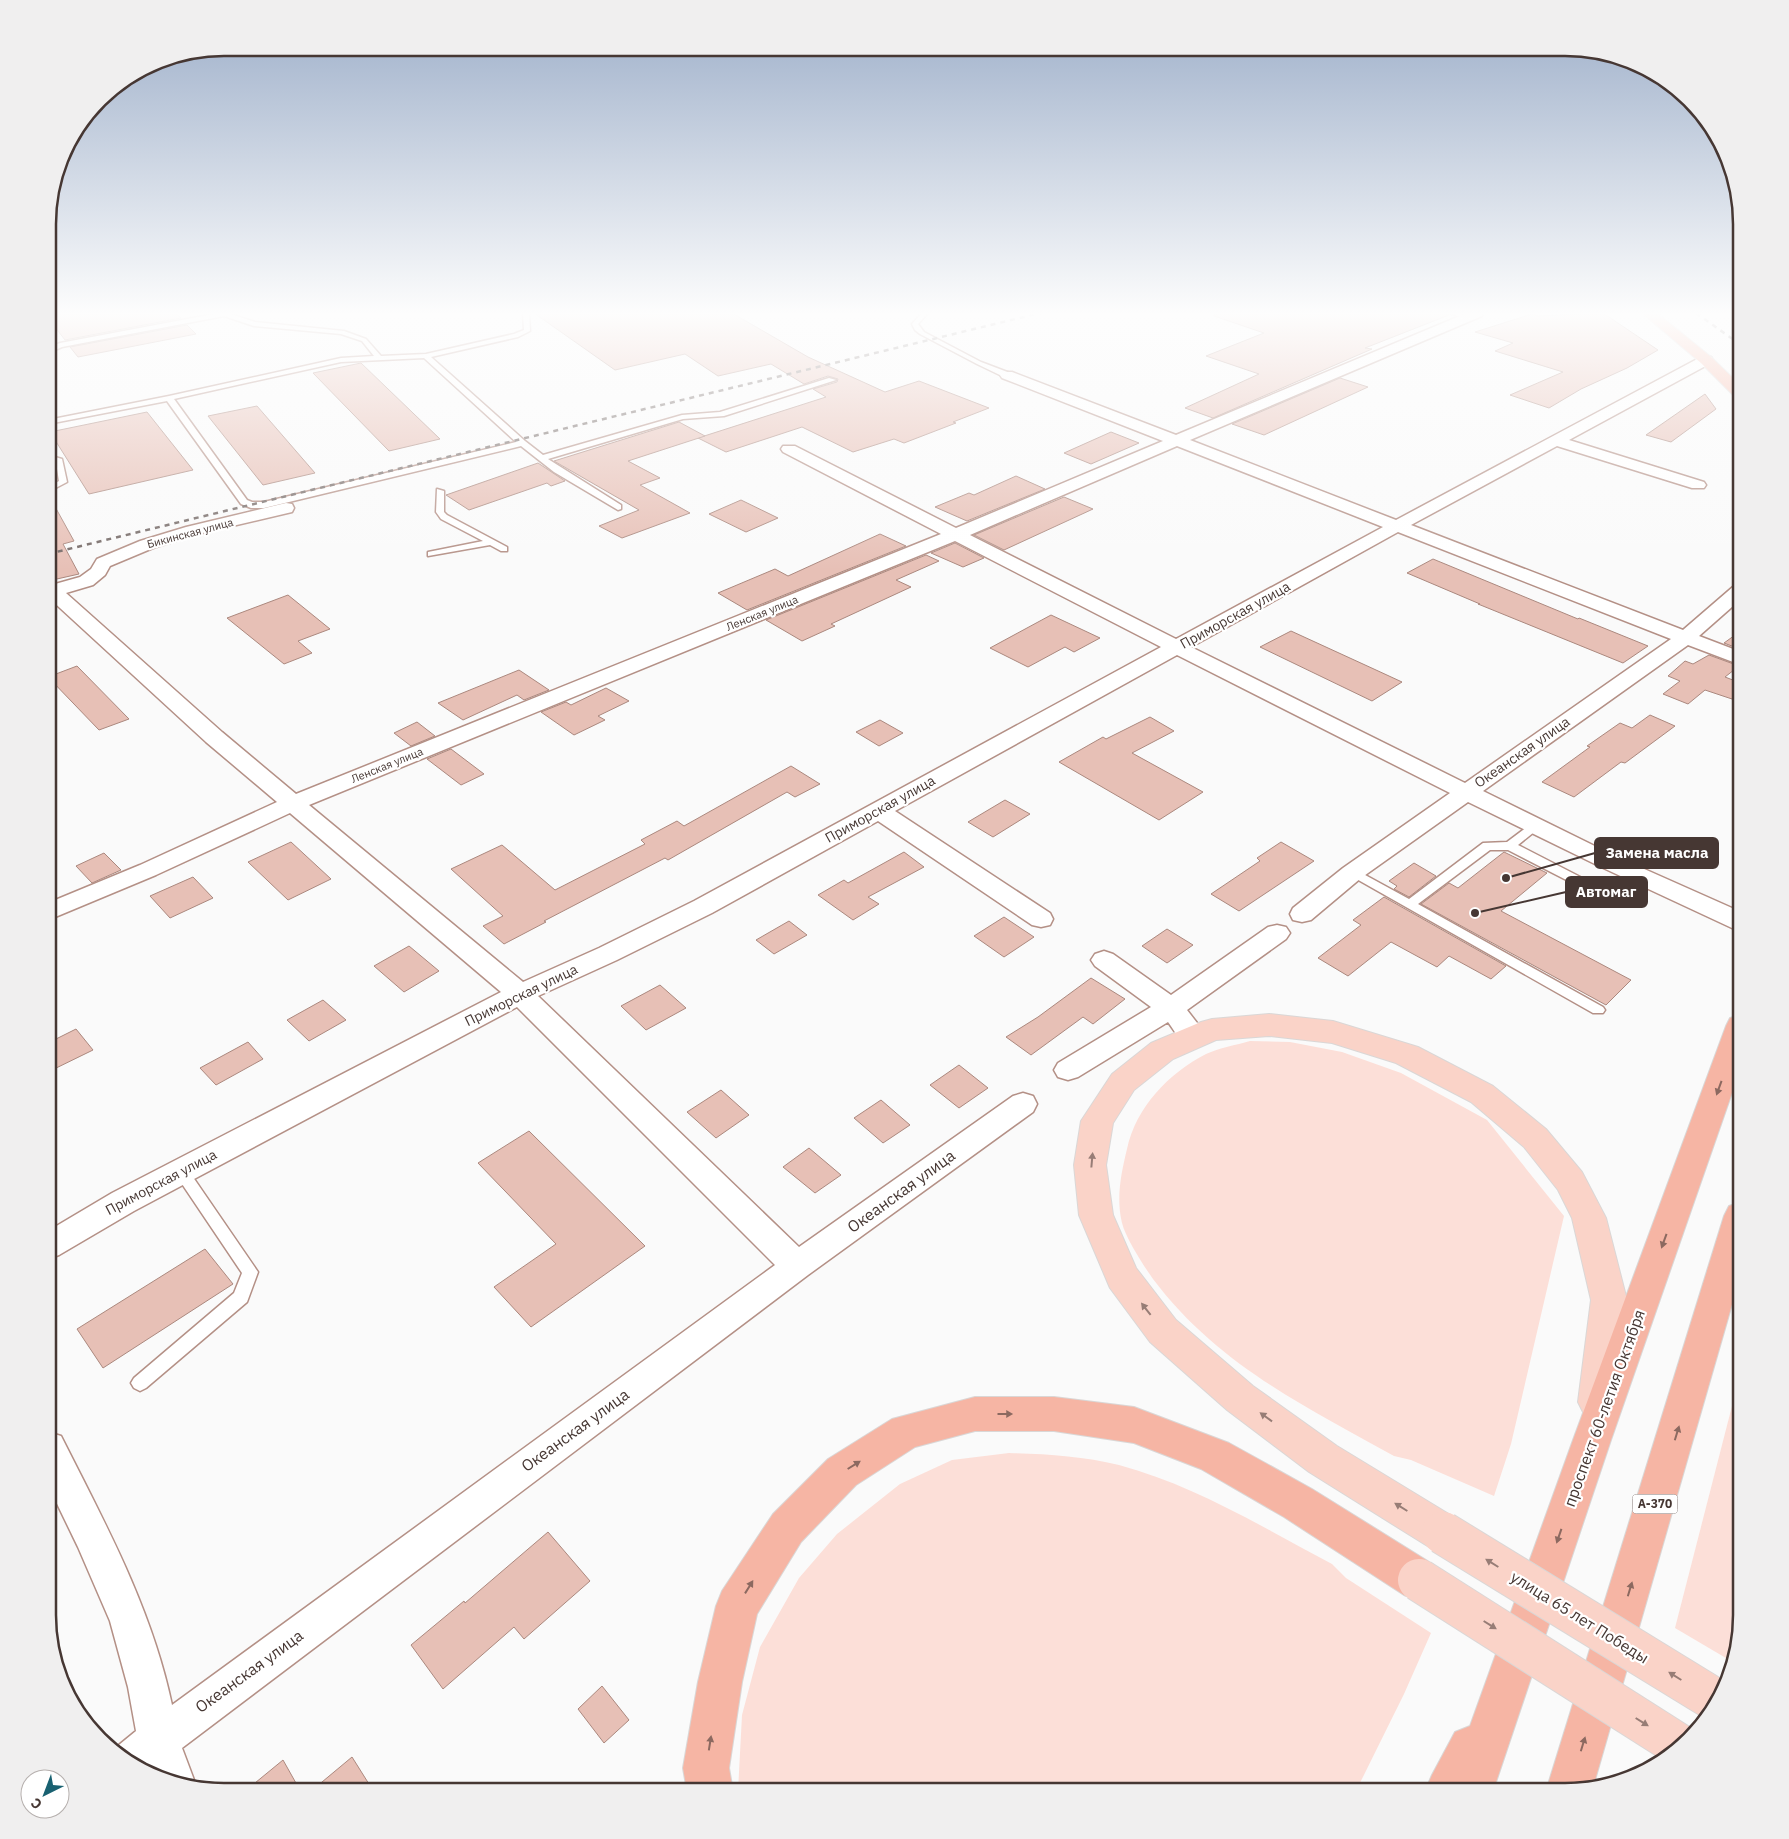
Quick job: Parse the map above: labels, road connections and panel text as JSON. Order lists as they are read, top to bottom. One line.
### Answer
{"streets":{"highway":["проспект 60-летия Октября","А-370"],"main road":["улица 65 лет Победы"],"street":["Бикинская улица","Ленская улица","Приморская улица","Океанская улица"]},"crossings":[["проспект 60-летия Октября","улица 65 лет Победы"]],"one_way":["улица 65 лет Победы"],"places":["Замена масла","Автомаг"],"north":"bottom left"}
